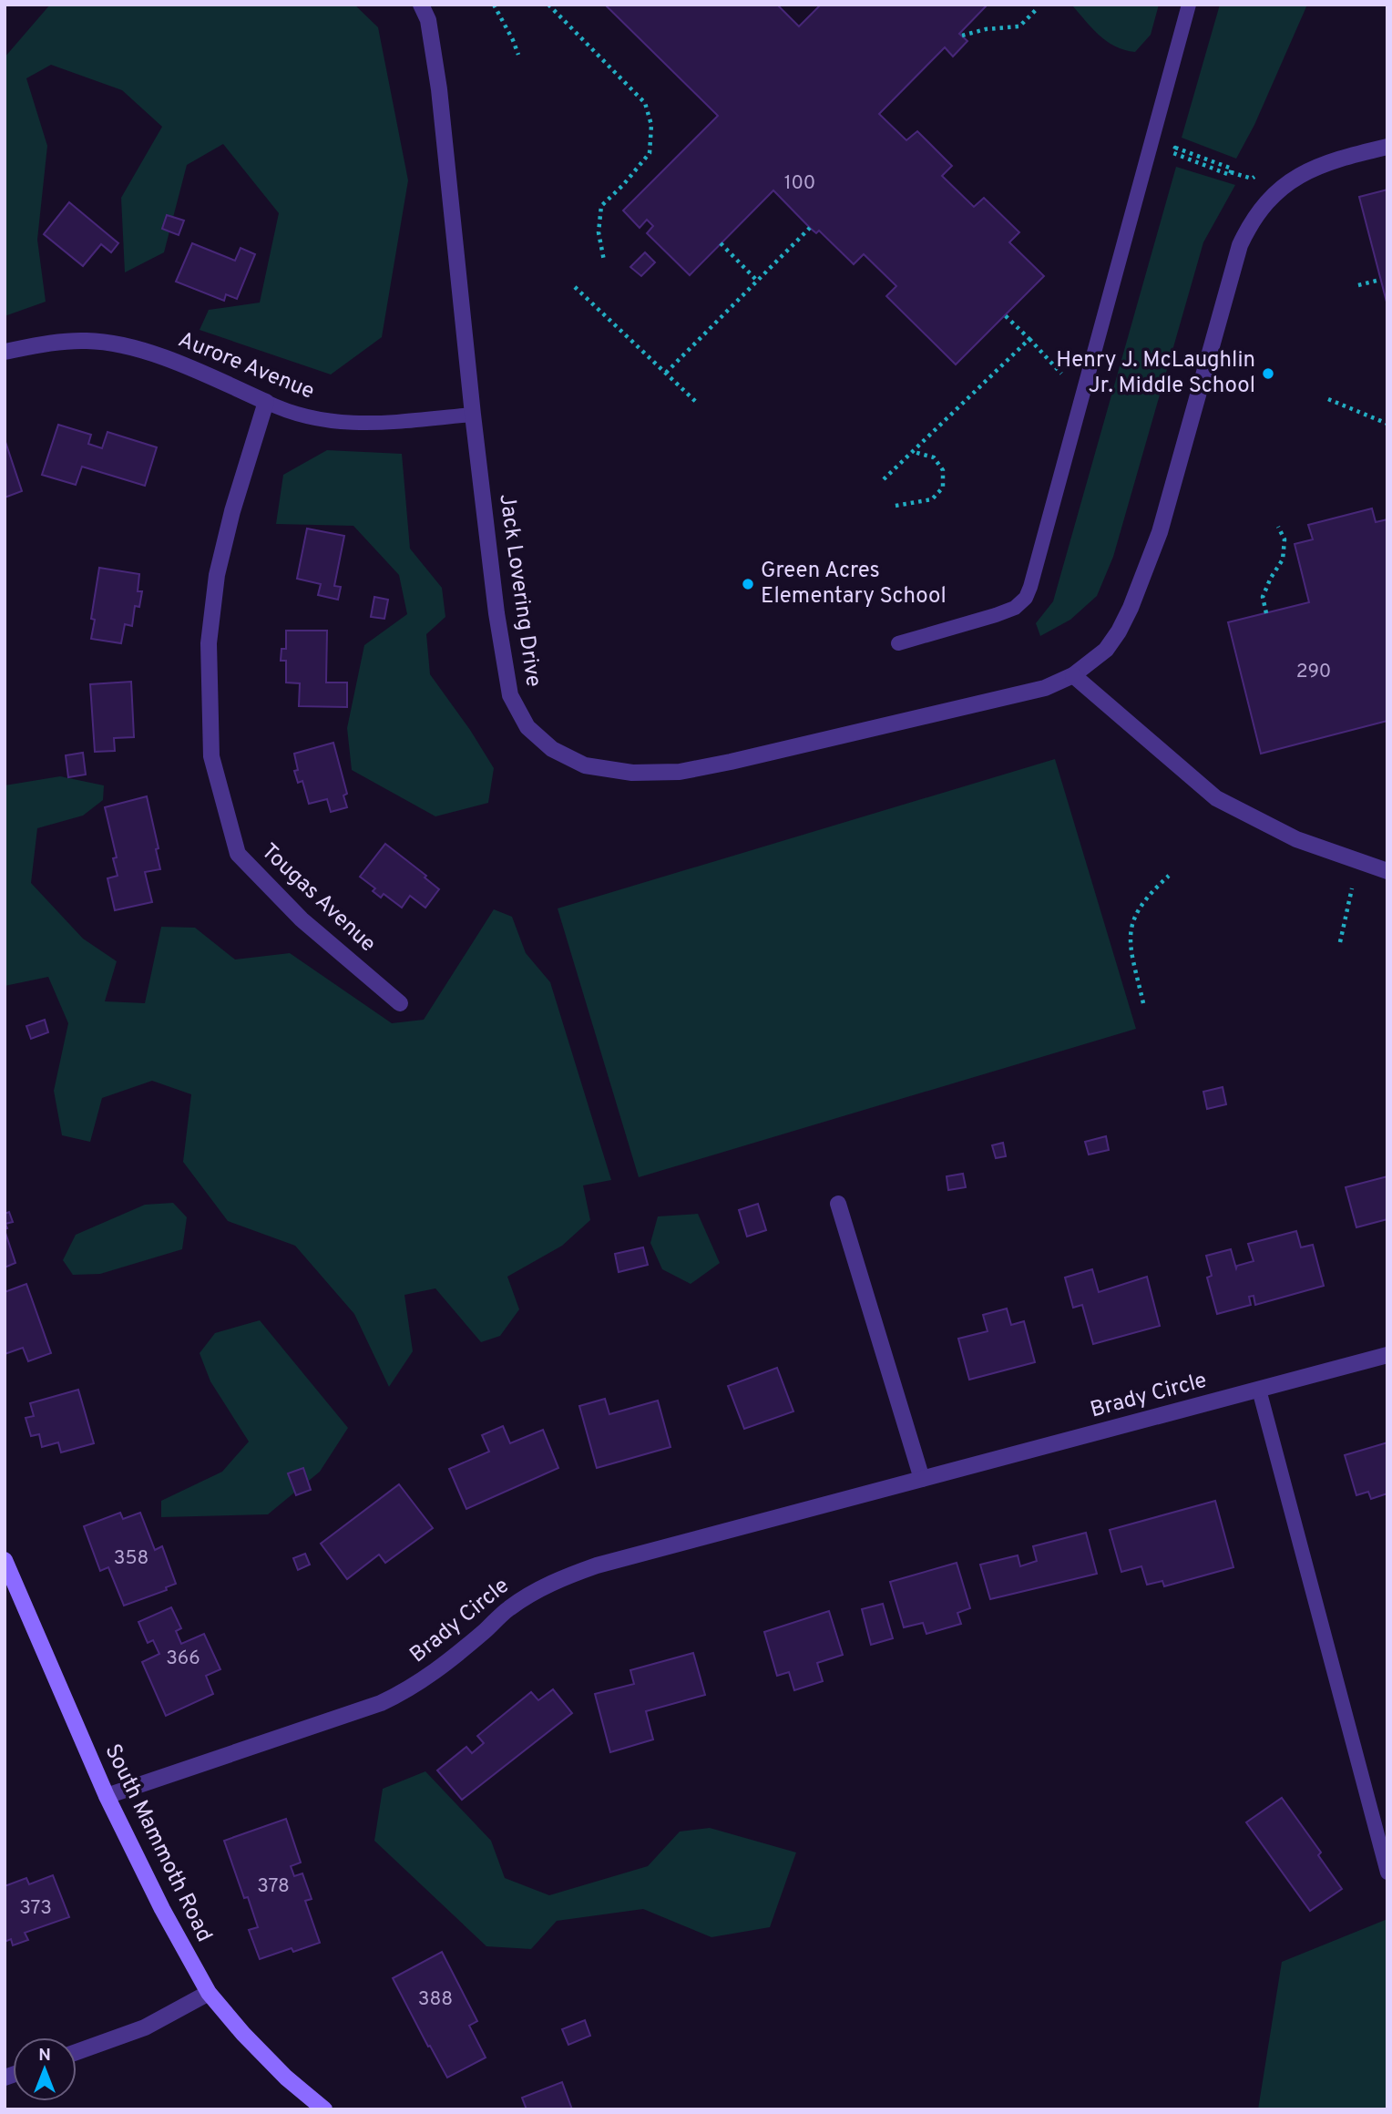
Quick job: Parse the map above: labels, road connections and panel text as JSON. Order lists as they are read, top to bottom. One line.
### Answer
{"streets":{"main road":["South Mammoth Road"],"street":["Aurore Avenue","Jack Lovering Drive","Tougas Avenue","Brady Circle"]},"crossings":[["Aurore Avenue","Jack Lovering Drive"],["Aurore Avenue","Tougas Avenue"],["Brady Circle","South Mammoth Road"]],"places":["Henry J. McLaughlin Jr. Middle School","Green Acres Elementary School"],"house_numbers":["100","290","358","366","378","373","388"],"north":"top"}
